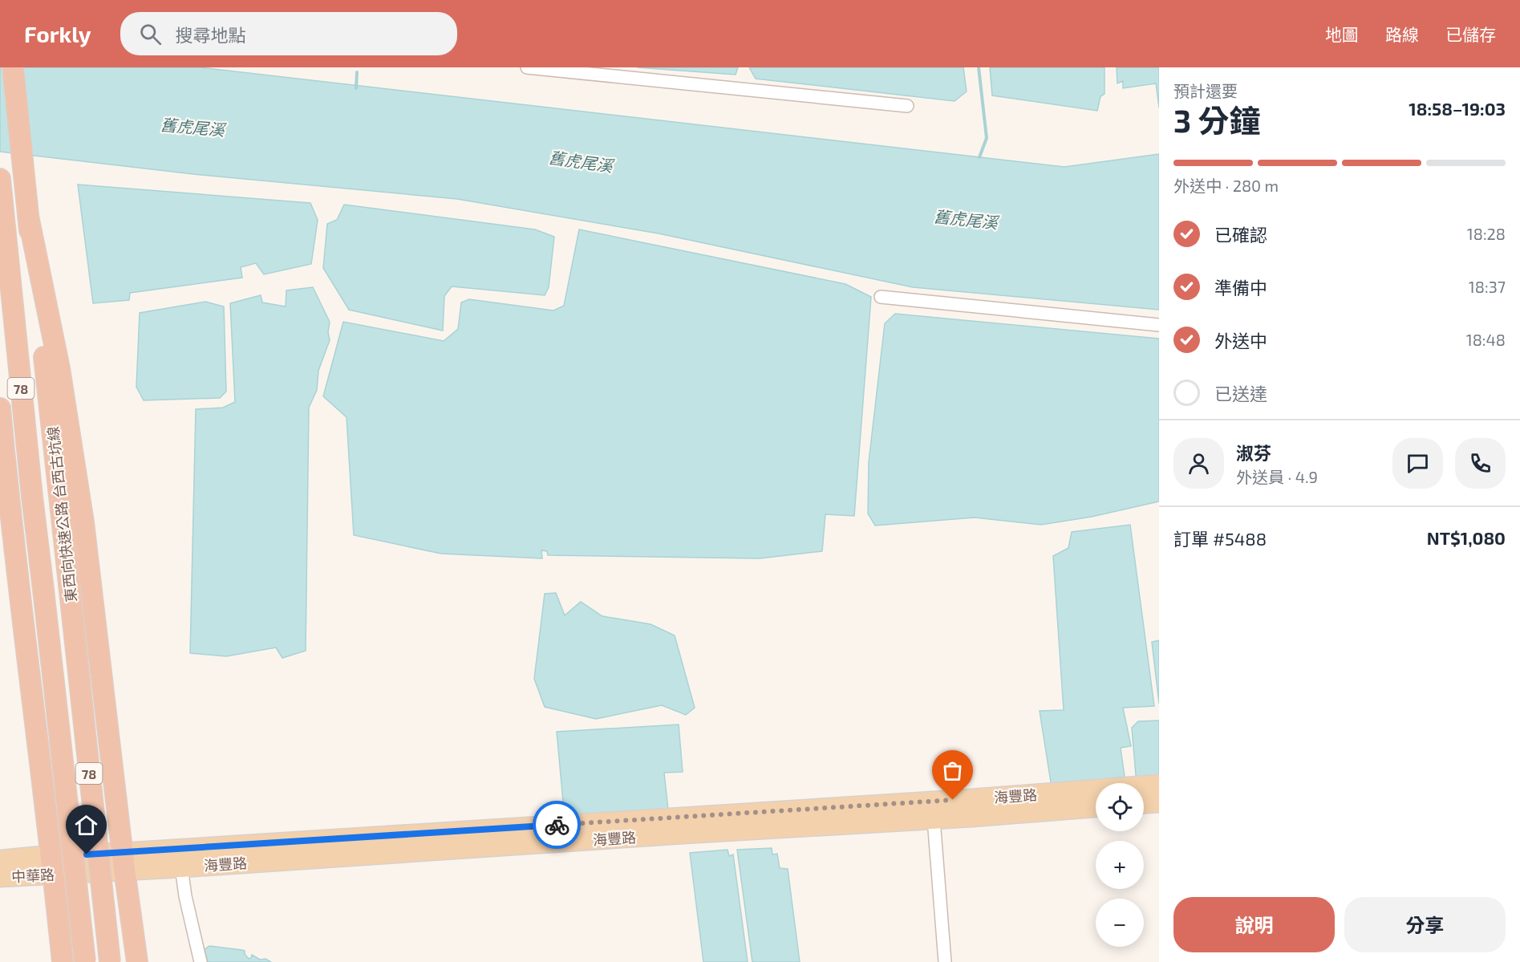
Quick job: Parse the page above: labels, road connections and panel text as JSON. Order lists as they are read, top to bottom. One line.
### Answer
{"streets":{"highway":["78","東西向快速公路 台西古坑線"],"main road":["海豐路","中華路"]},"crossings":[["海豐路","中華路"]],"water":["舊虎尾溪"],"page":{"header":"Forkly","search":"搜尋地點","nav":["地圖","路線","已儲存"],"heading":["3 分鐘","預計還要","18:58–19:03"],"panel":["淑芬","外送員 · 4.9","訂單 #5488","NT$1,080"],"bar":"外送中 · 280 m","list":[["已確認","18:28"],["準備中","18:37"],["外送中","18:48"],"已送達"],"map_buttons":["+","−"],"buttons":["說明","分享"]}}
